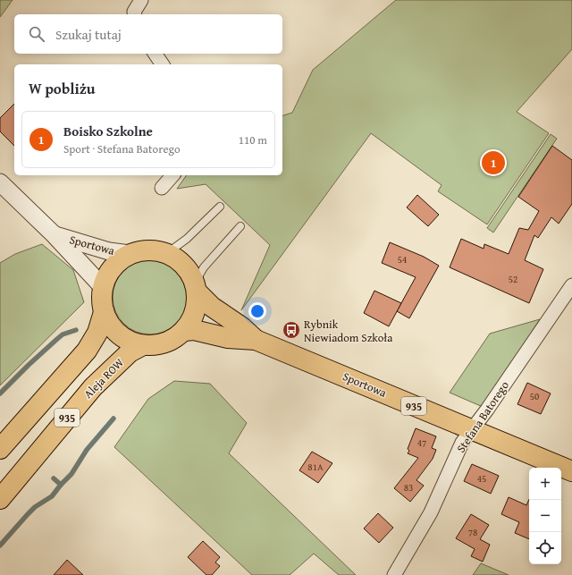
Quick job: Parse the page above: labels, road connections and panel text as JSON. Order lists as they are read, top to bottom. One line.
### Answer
{"streets":{"main road":["Sportowa","Aleja ROW","935"],"street":["Stefana Batorego"]},"crossings":[["Sportowa","Aleja ROW"],["Sportowa","935"],["Sportowa","Stefana Batorego"],["Aleja ROW","935"]],"places":{"bus stop":["Rybnik Niewiadom Szkoła"]},"house_numbers":["54","52","50","47","81A","45","83","78"],"page":{"search":"Szukaj tutaj","heading":"W pobliżu","list":[{"mark":"1","name":"Boisko Szkolne","note":"Sport · Stefana Batorego","value":"110 m"}],"pins":"1","map_buttons":["+","−"]}}
